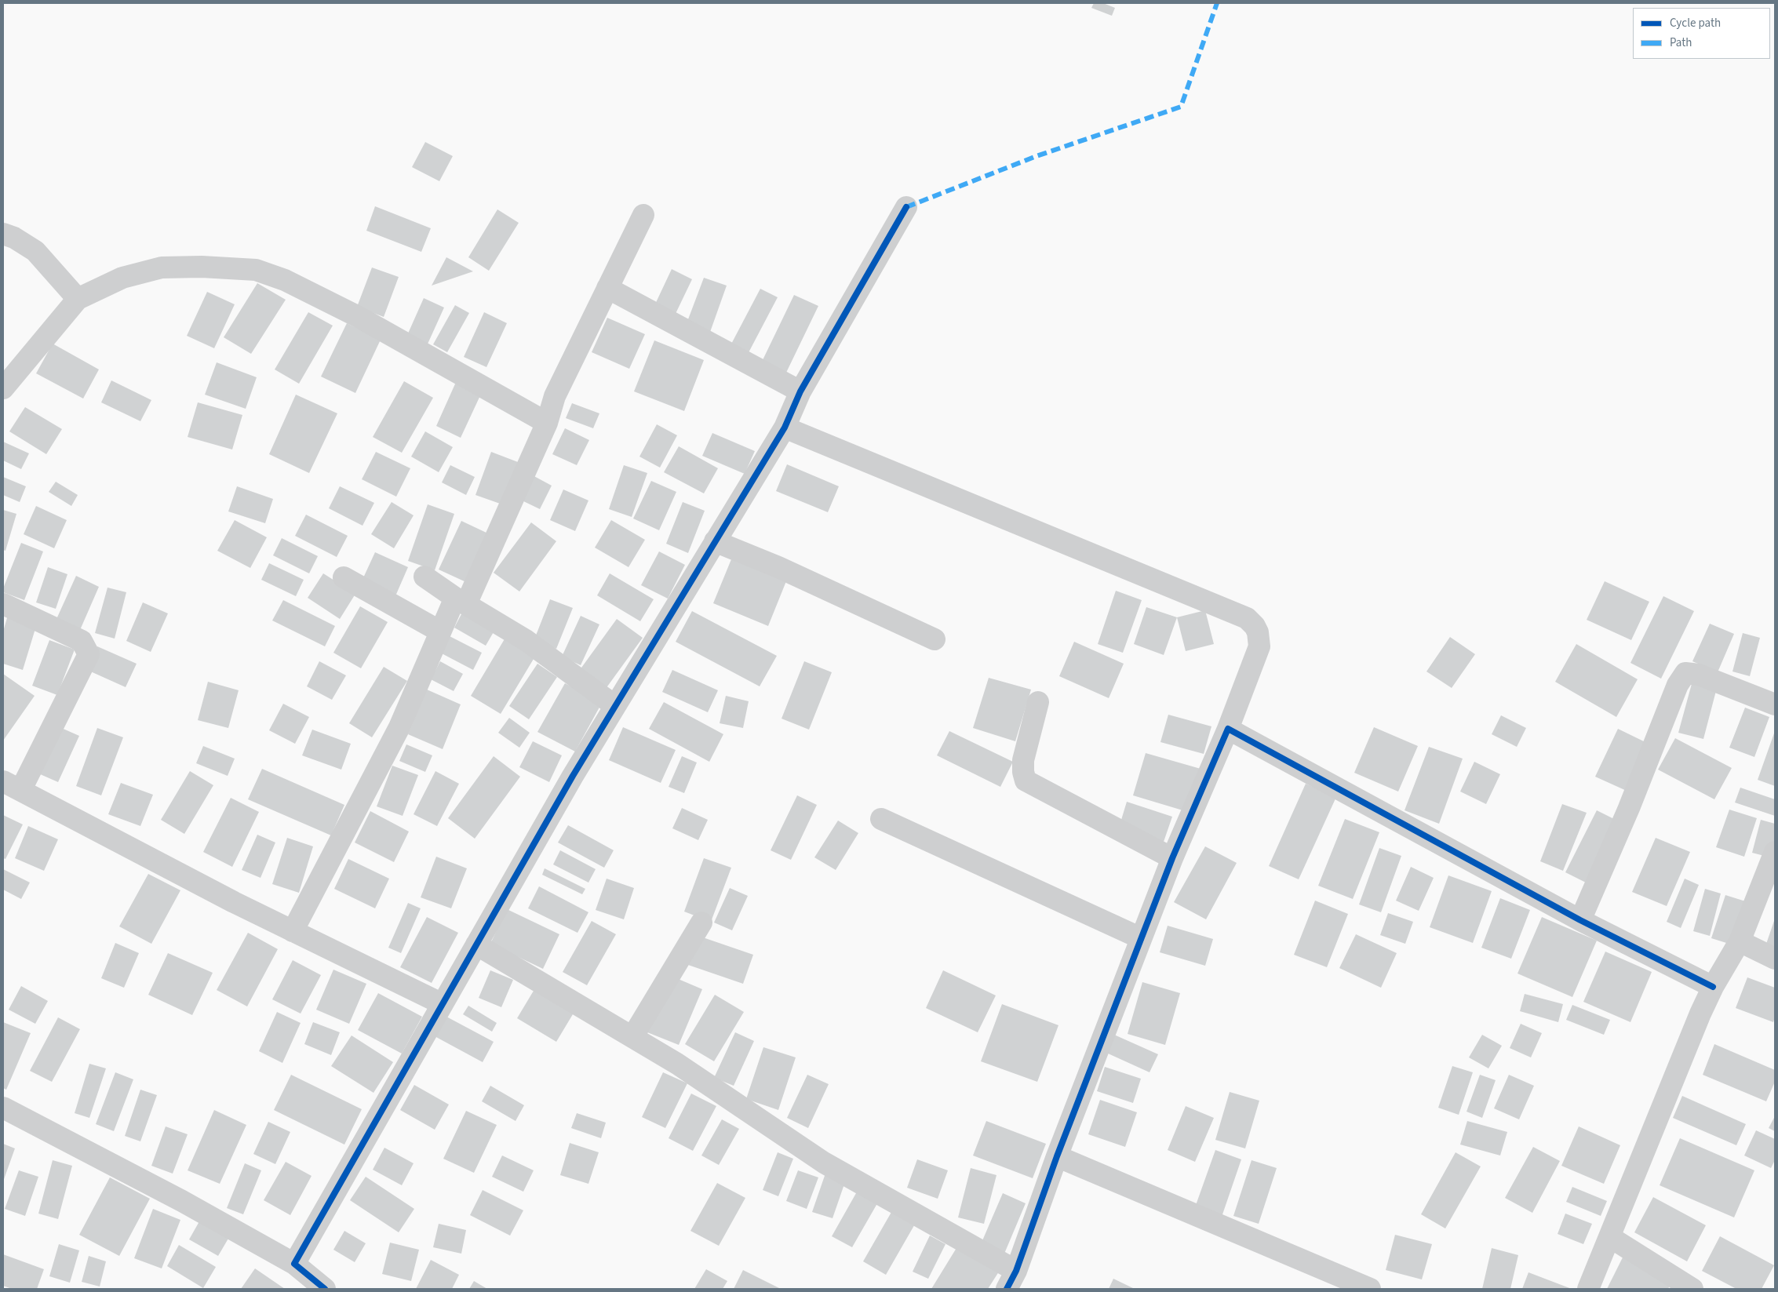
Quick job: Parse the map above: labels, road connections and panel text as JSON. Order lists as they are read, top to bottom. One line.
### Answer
{"legend":["Cycle path","Path"]}
